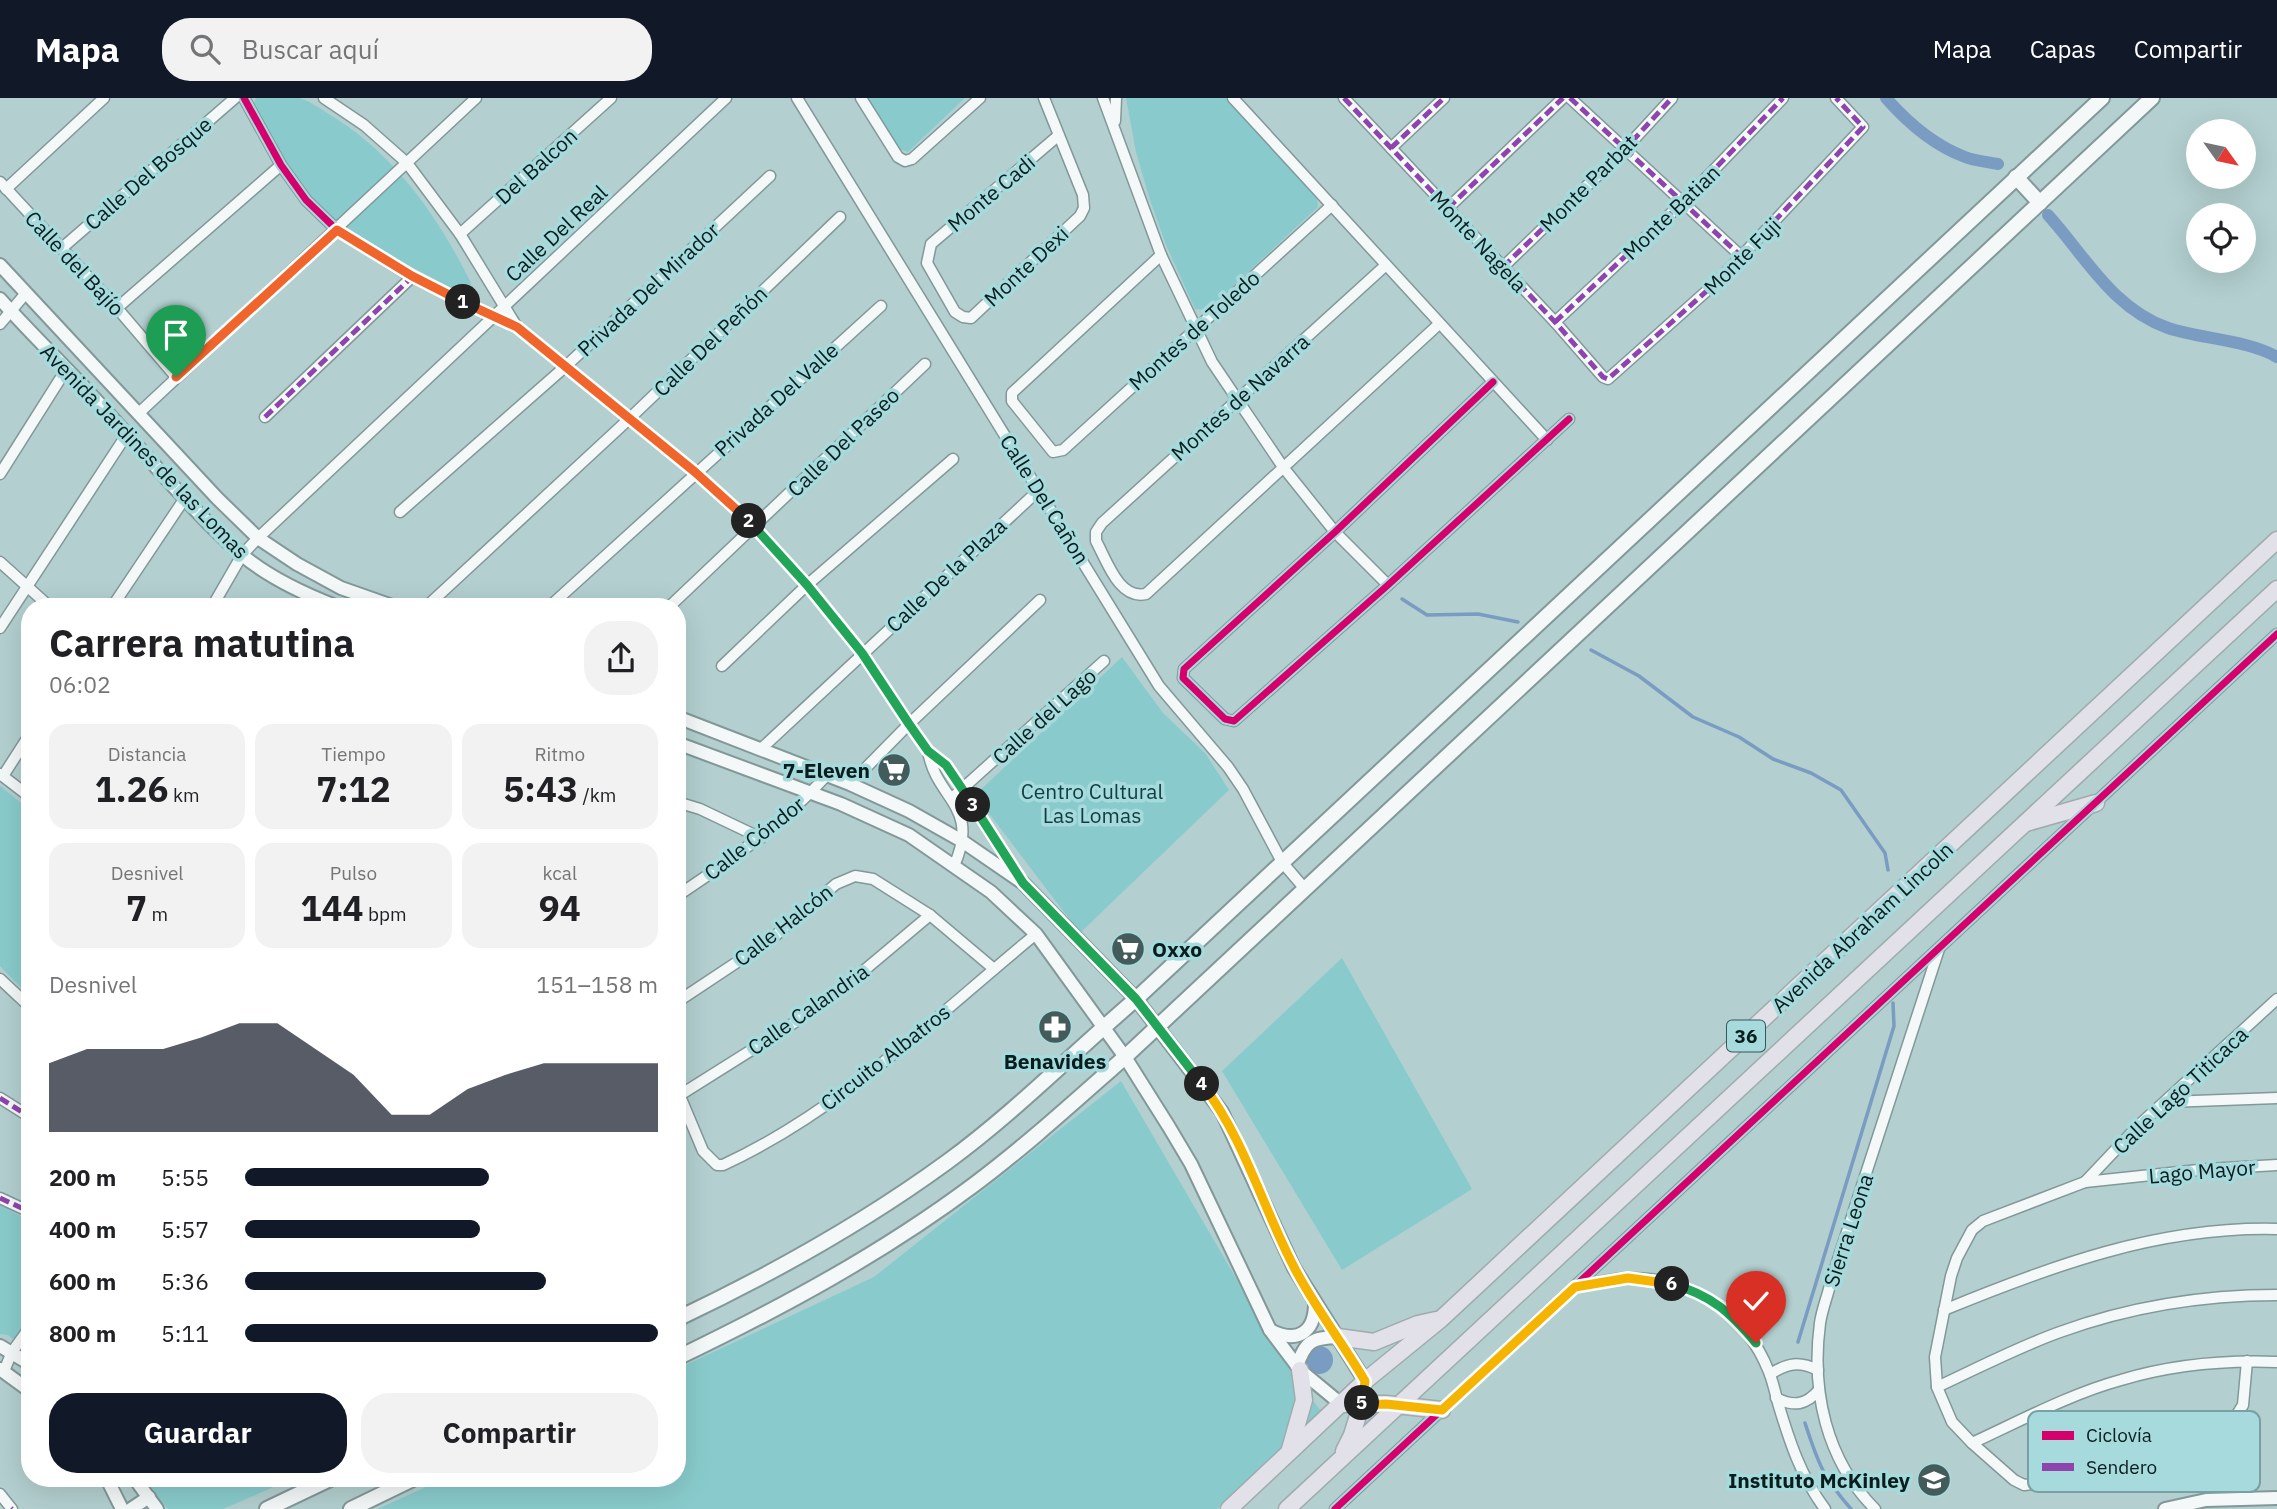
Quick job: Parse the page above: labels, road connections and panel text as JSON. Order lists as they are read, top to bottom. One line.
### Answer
{"streets":{"main road":["Avenida Abraham Lincoln","36"],"street":["Del Balcon","Calle Del Bosque","Monte Parbat","Monte Cadi","Monte Batian","Calle Del Real","Monte Nagela","Monte Fuji","Calle del Bajío","Monte Dexi","Privada Del Mirador","Montes de Toledo","Calle Del Peñón","Montes de Navarra","Privada Del Valle","Calle Del Paseo","Avenida Jardines de las Lomas","Calle Del Cañon","Calle De la Plaza","Calle del Lago","Calle Cóndor","Calle Halcón","Calle Calandria","Circuito Albatros","Calle Lago Titicaca","Lago Mayor","Sierra Leona"]},"crossings":[["Calle Del Bosque","Calle del Bajío"],["Monte Parbat","Monte Nagela"],["Monte Cadi","Monte Dexi"],["Monte Batian","Monte Nagela"],["Calle Del Real","Avenida Jardines de las Lomas"],["Monte Nagela","Monte Fuji"],["Calle Del Cañon","Calle De la Plaza"],["Calle Halcón","Calle Calandria"],["Calle Halcón","Circuito Albatros"],["Calle Lago Titicaca","Lago Mayor"]],"parks":["Centro Cultural Las Lomas"],"places":{"supermarket":["7-Eleven","Oxxo"],"pharmacy":["Benavides"],"school or university":["Instituto McKinley"]},"legend":["Ciclovía","Sendero"],"north":"bottom right","page":{"header":"Mapa","search":"Buscar aquí","nav":["Mapa","Capas","Compartir"],"pins":["1","2","3","4","6","5"],"heading":["Carrera matutina","06:02"],"stats":[["Distancia","1.26 km"],["Tiempo","7:12"],["Ritmo","5:43 /km"],["Desnivel","7 m"],["Pulso","144 bpm"],["kcal","94"]],"chart":["Desnivel","151–158 m"],"list":[{"name":"200 m","note":"5:55"},{"name":"400 m","note":"5:57"},{"name":"600 m","note":"5:36"},{"name":"800 m","note":"5:11"}],"buttons":["Guardar","Compartir"]}}
